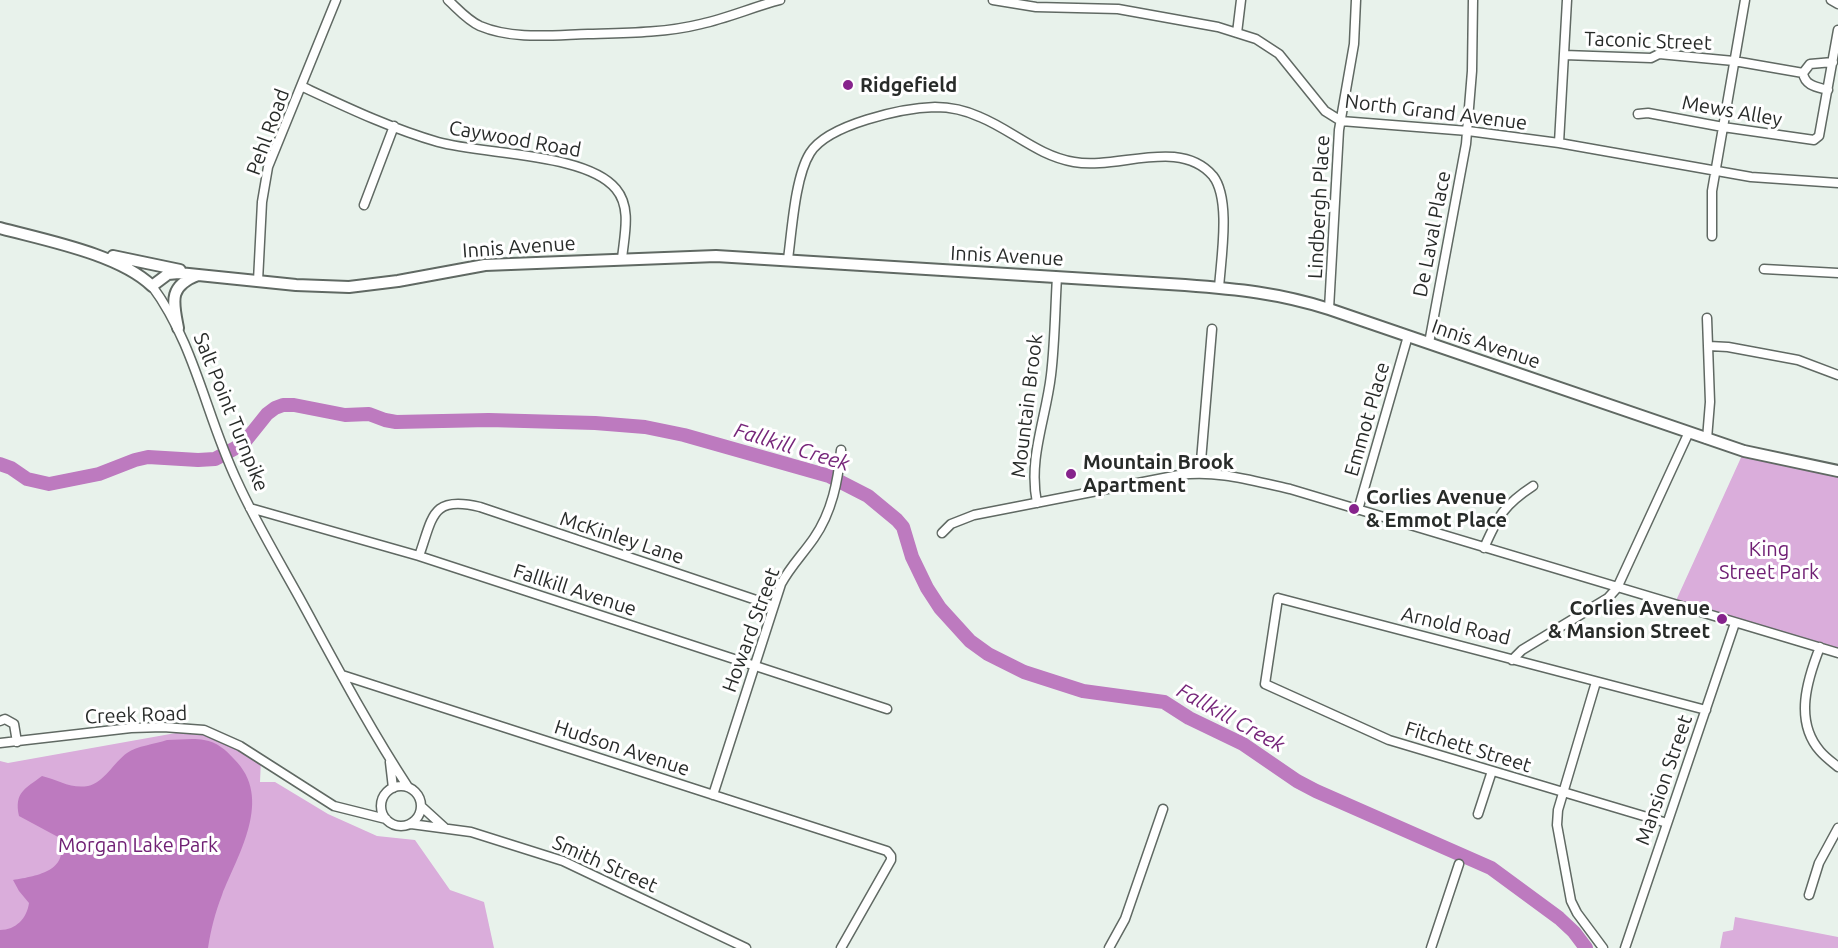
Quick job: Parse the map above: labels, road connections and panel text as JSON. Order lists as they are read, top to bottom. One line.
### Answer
{"streets":{"main road":["Innis Avenue","Salt Point Turnpike"],"street":["Taconic Street","Mews Alley","North Grand Avenue","Pehl Road","Caywood Road","Lindbergh Place","De Laval Place","Mountain Brook","Emmot Place","McKinley Lane","Fallkill Avenue","Arnold Road","Howard Street","Creek Road","Fitchett Street","Hudson Avenue","Mansion Street","Smith Street"]},"crossings":[["Taconic Street","Mews Alley"],["North Grand Avenue","Lindbergh Place"],["North Grand Avenue","De Laval Place"],["Pehl Road","Caywood Road"],["Pehl Road","Innis Avenue"],["Caywood Road","Innis Avenue"],["Lindbergh Place","Innis Avenue"],["De Laval Place","Innis Avenue"],["Innis Avenue","Mountain Brook"],["Innis Avenue","Salt Point Turnpike"],["Innis Avenue","Emmot Place"],["Innis Avenue","Arnold Road"],["Salt Point Turnpike","Fallkill Avenue"],["Salt Point Turnpike","Creek Road"],["Salt Point Turnpike","Hudson Avenue"],["Salt Point Turnpike","Smith Street"],["McKinley Lane","Fallkill Avenue"],["McKinley Lane","Howard Street"],["Fallkill Avenue","Howard Street"],["Arnold Road","Fitchett Street"],["Howard Street","Hudson Avenue"],["Creek Road","Smith Street"],["Fitchett Street","Mansion Street"]],"water":["Fallkill Creek"],"parks":["King Street Park","Morgan Lake Park"],"places":["Ridgefield","Mountain Brook Apartment","Corlies Avenue & Emmot Place","Corlies Avenue & Mansion Street"]}
